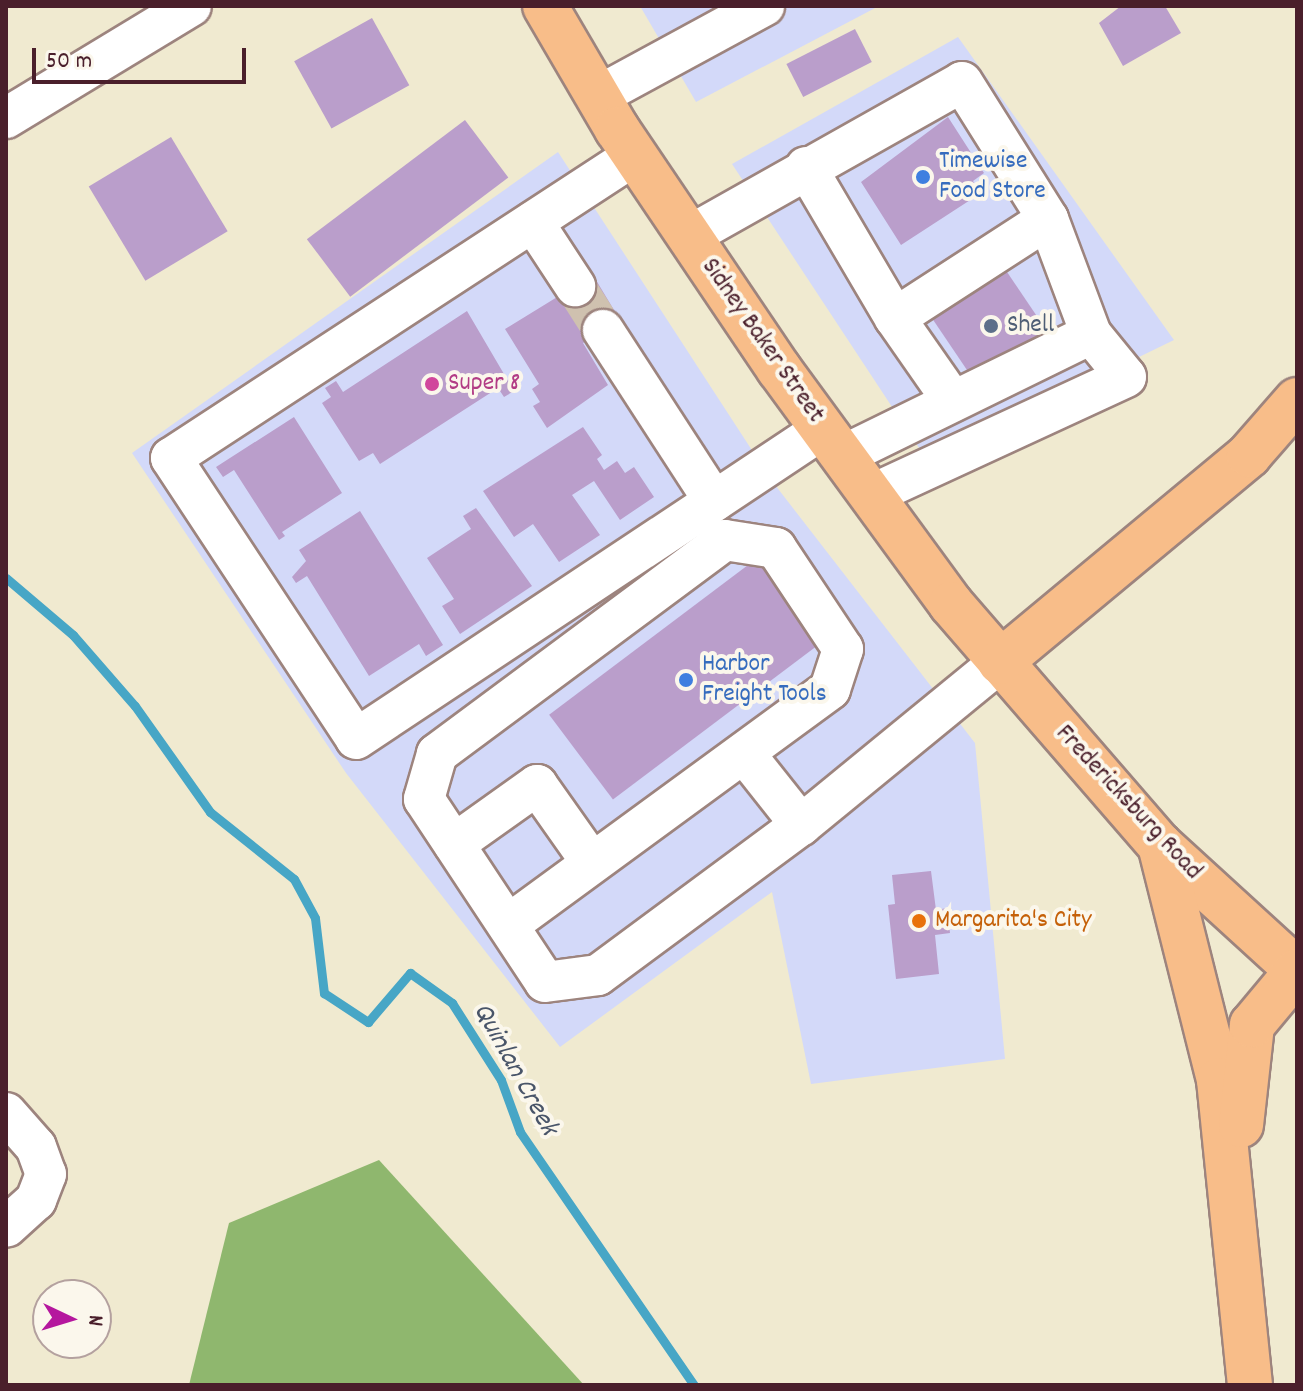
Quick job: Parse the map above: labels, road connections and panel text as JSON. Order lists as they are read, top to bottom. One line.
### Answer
{"streets":{"main road":["Sidney Baker Street","Fredericksburg Road"]},"crossings":[["Sidney Baker Street","Fredericksburg Road"]],"water":["Quinlan Creek"],"places":["Timewise Food Store","Shell","Super 8","Harbor Freight Tools","Margarita's City"],"scale_bar":"50 m","north":"right"}
